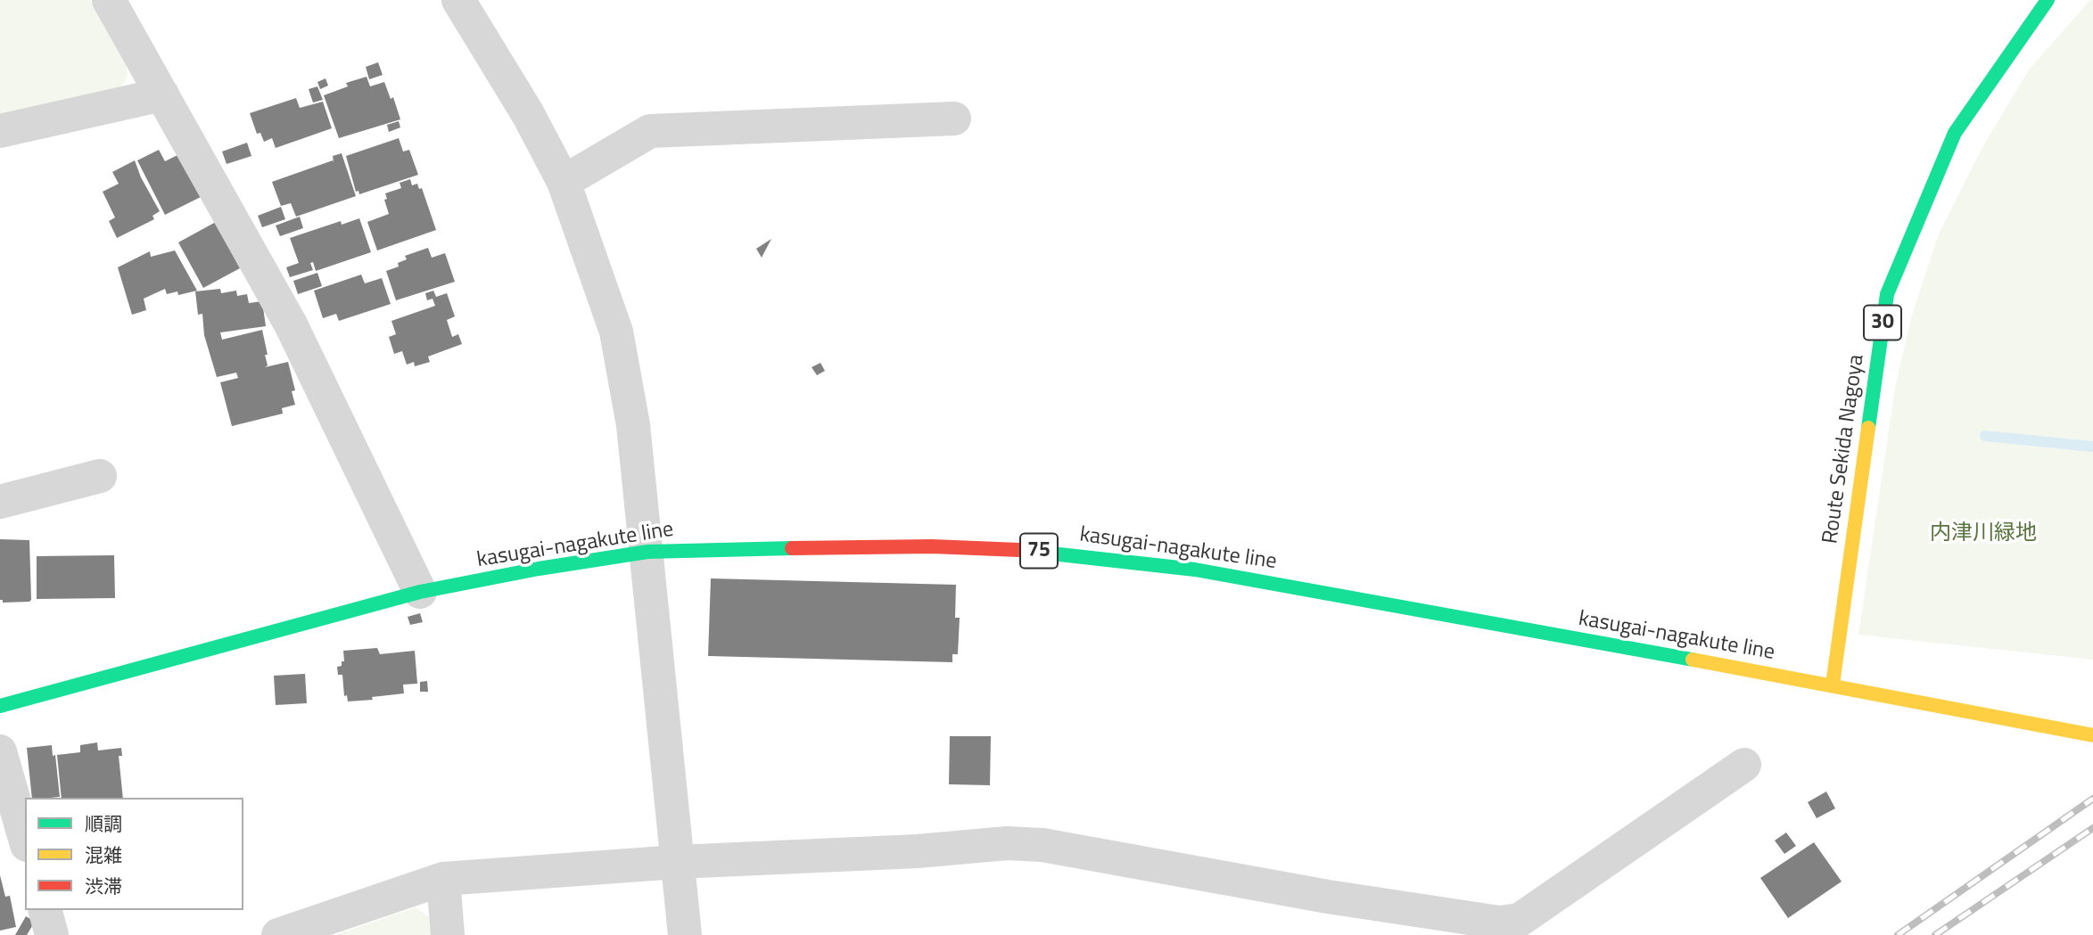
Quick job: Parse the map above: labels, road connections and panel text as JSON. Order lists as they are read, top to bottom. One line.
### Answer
{"streets":{"main road":["30","Route Sekida Nagoya","kasugai-nagakute line","75"]},"crossings":[["Route Sekida Nagoya","kasugai-nagakute line"]],"parks":["内津川緑地"],"legend":["順調","混雑","渋滞"]}
